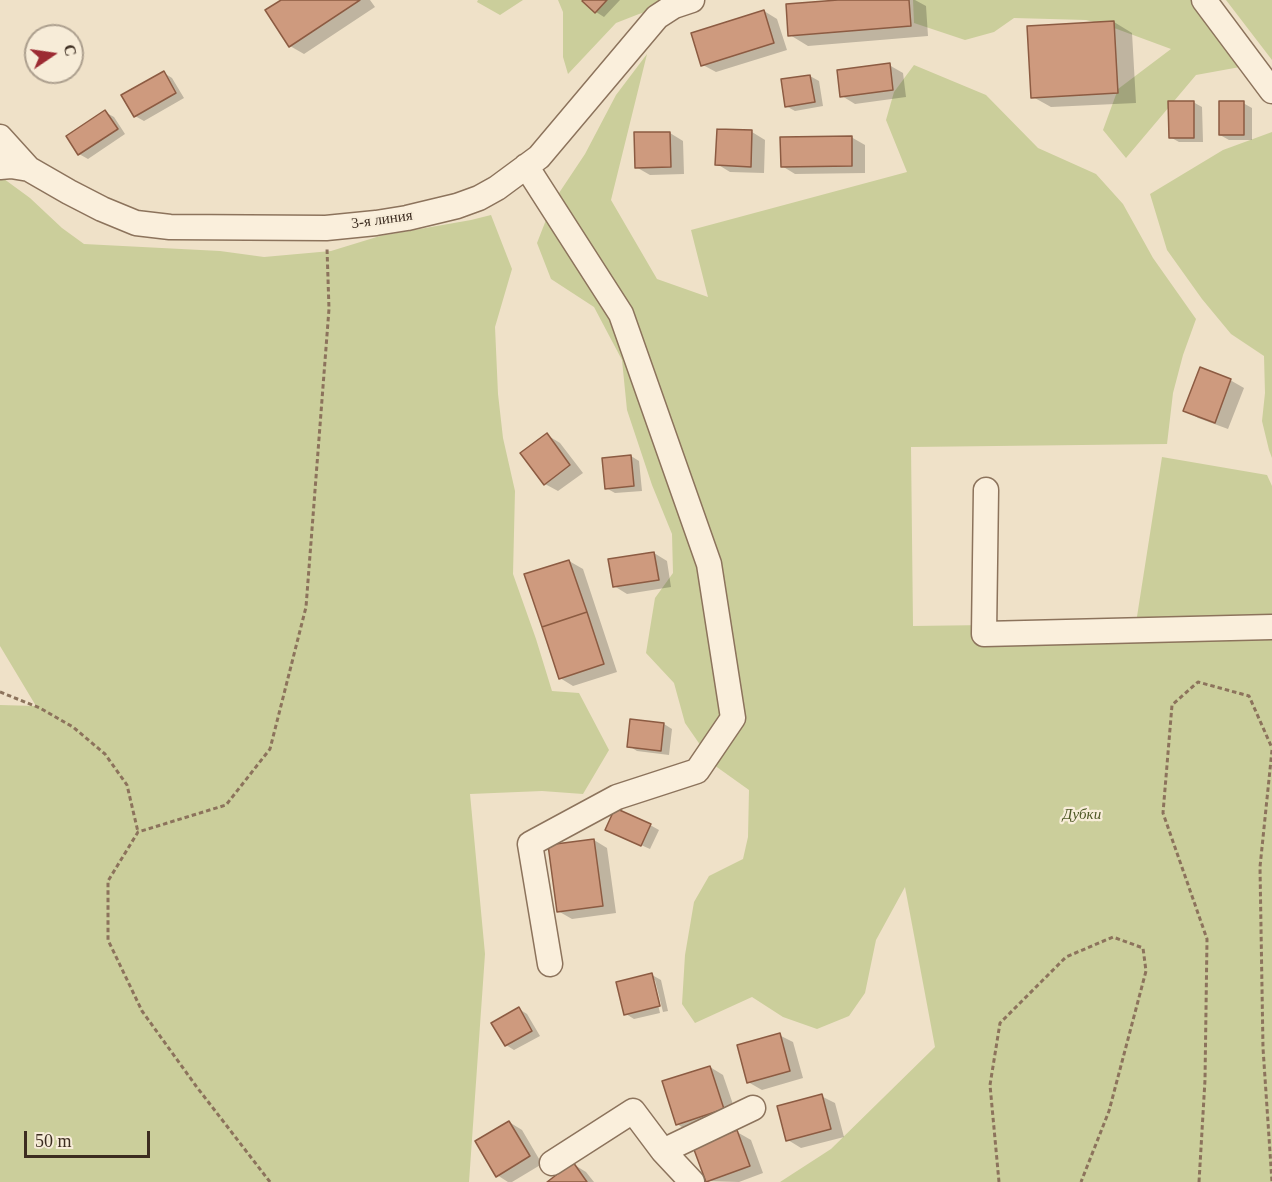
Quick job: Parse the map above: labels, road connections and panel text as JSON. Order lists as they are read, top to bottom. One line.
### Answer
{"streets":{"street":["3-я линия"]},"parks":["Дубки"],"scale_bar":"50 m","north":"right"}
